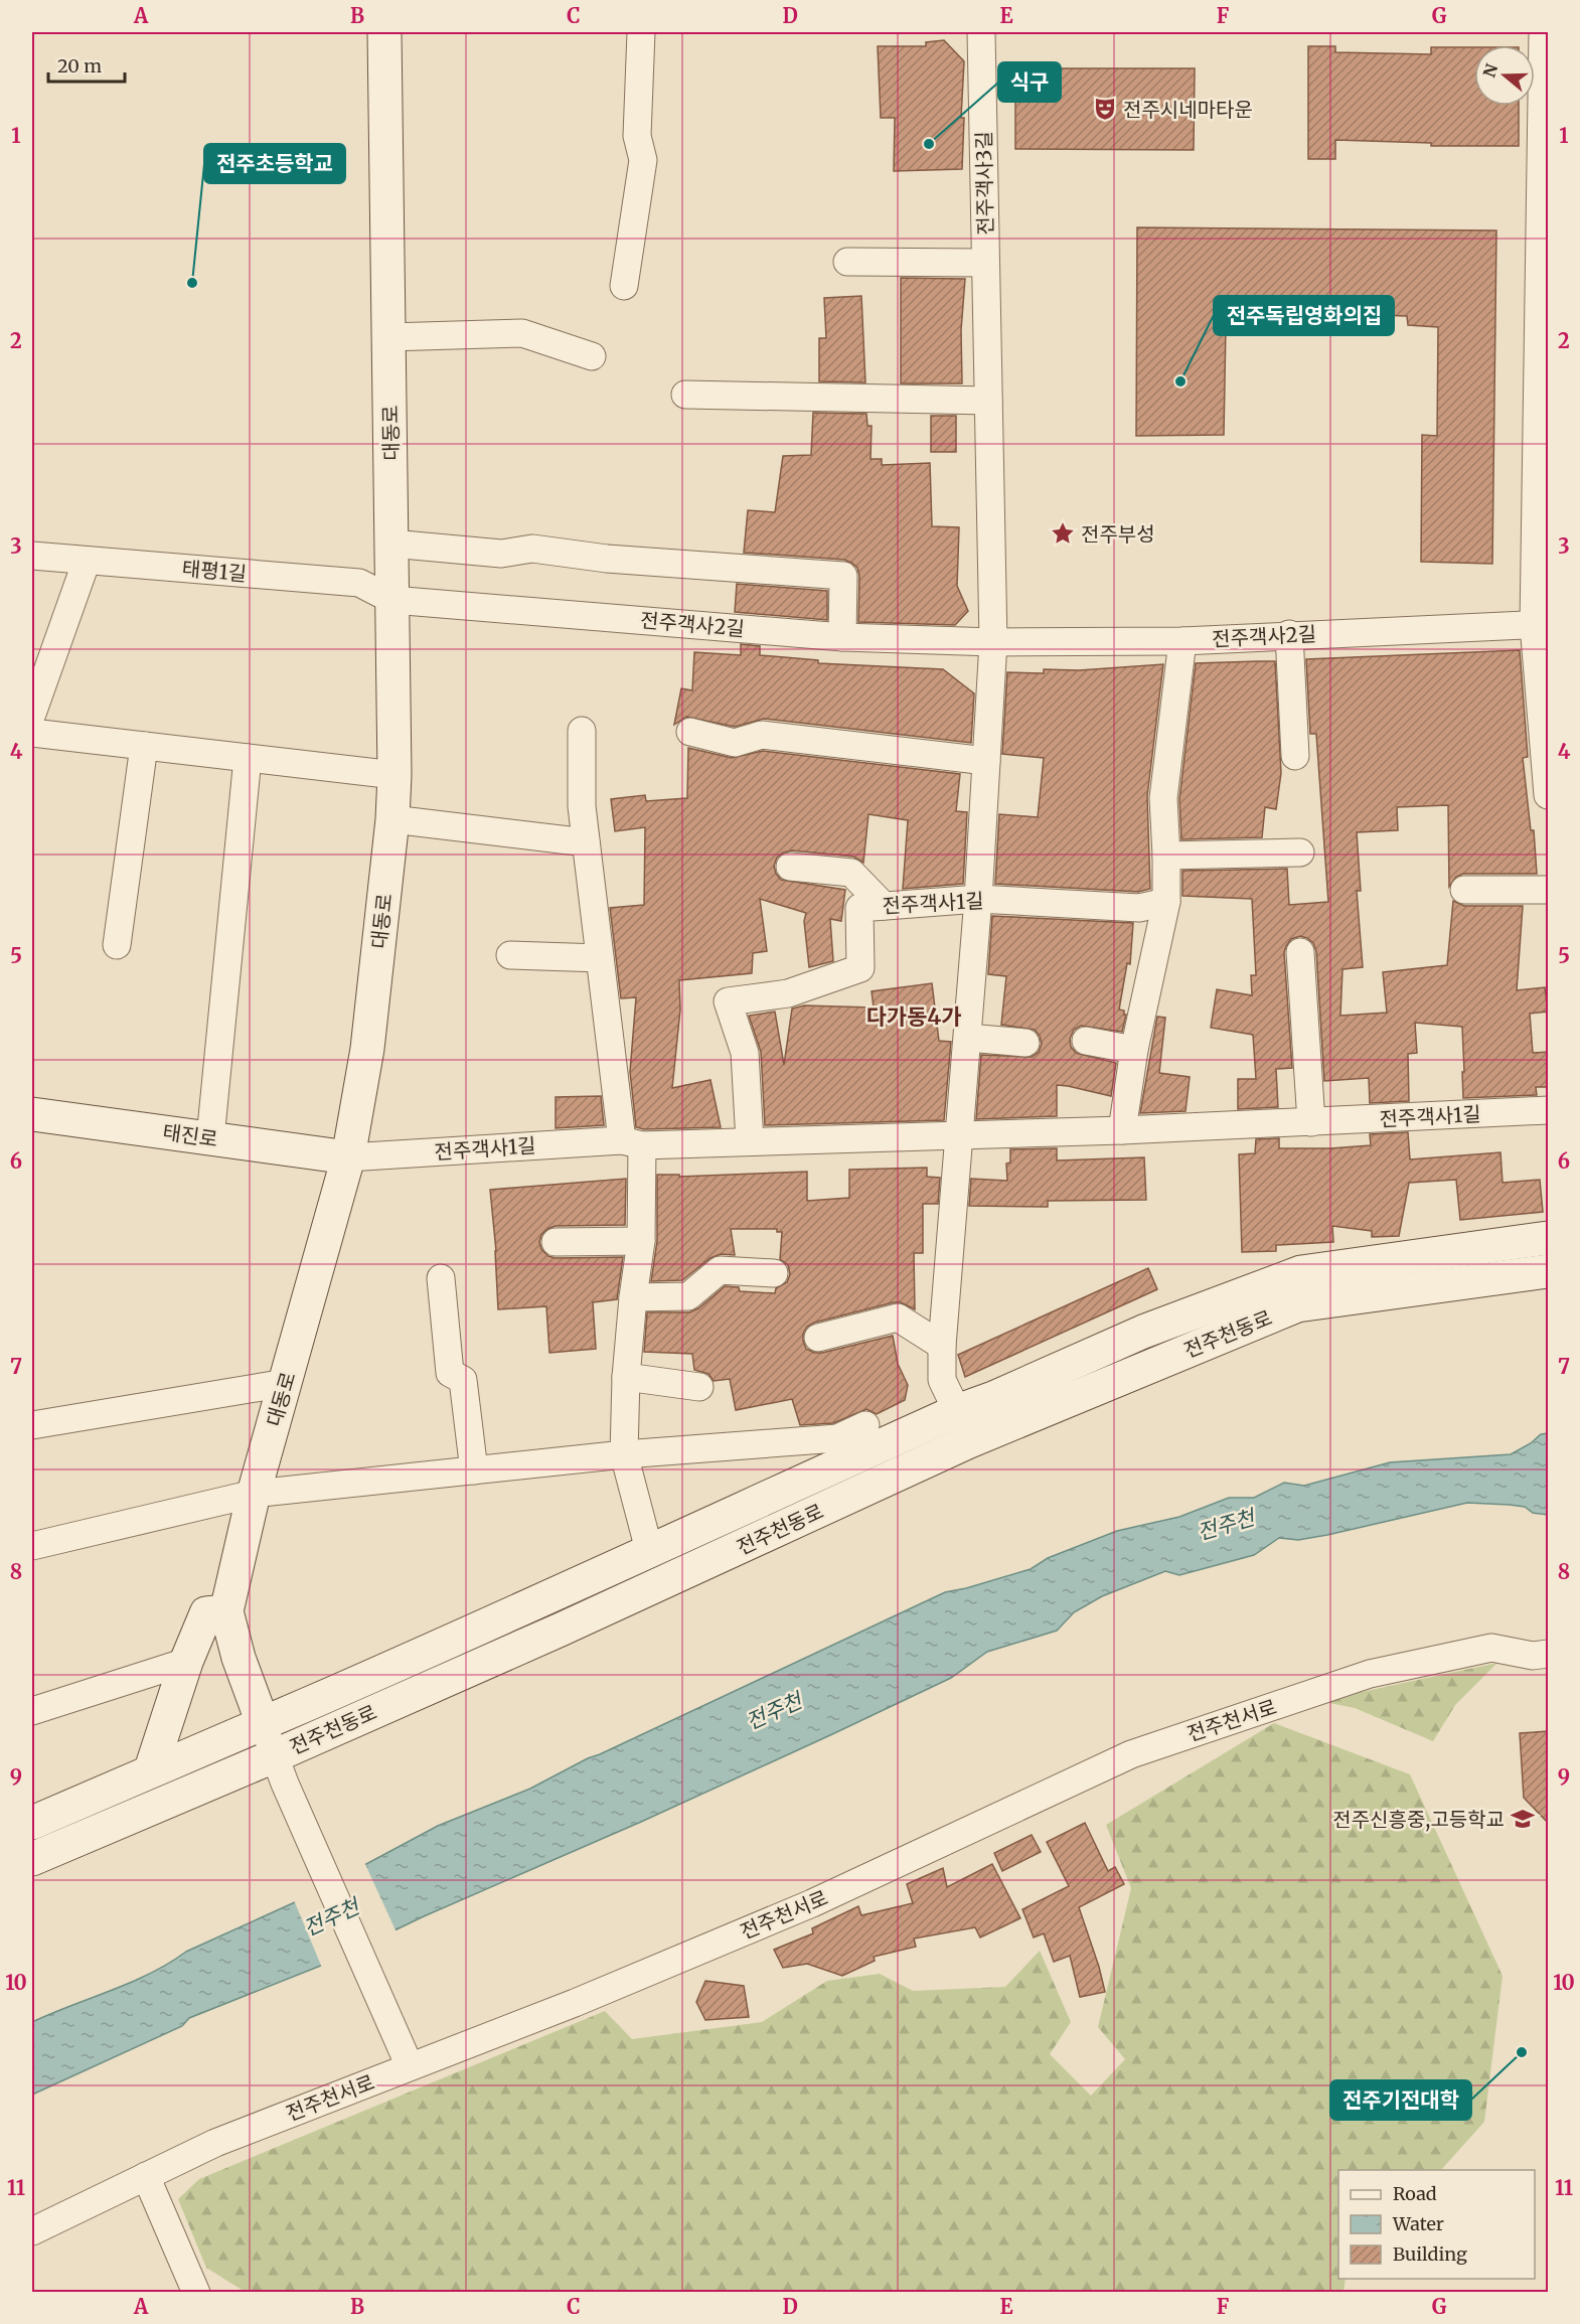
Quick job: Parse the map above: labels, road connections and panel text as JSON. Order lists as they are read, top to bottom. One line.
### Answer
{"streets":{"street":["전주객사3길","대동로","태평1길","전주객사2길","전주객사1길","태진로","전주천동로","전주천서로"]},"crossings":[["대동로","태평1길"],["대동로","전주객사2길"],["대동로","전주객사1길"],["대동로","태진로"],["대동로","전주천동로"],["대동로","전주천서로"],["태평1길","전주객사2길"],["전주객사1길","태진로"]],"districts":["다가동4가"],"water":["전주천"],"places":{"theatre":["전주시네마타운"],"other":["식구","전주초등학교","전주독립영화의집","전주기전대학"],"place":["전주부성"],"school or university":["전주신흥중,고등학교"]},"legend":["Road","Water","Building"],"scale_bar":"20 m","north":"left","grid":{"columns":["A","B","C","D","E","F","G"],"rows":["1","2","3","4","5","6","7","8","9","10","11"]}}
